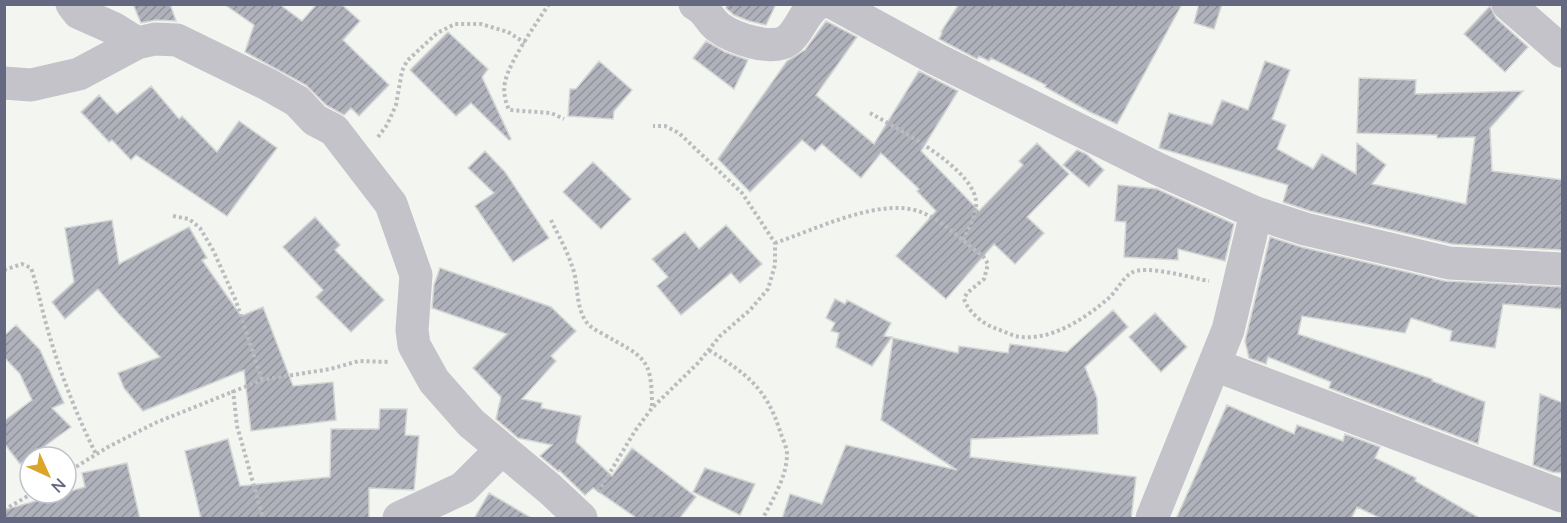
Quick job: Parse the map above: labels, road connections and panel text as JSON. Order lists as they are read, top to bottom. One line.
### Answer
{"north":"bottom right"}
